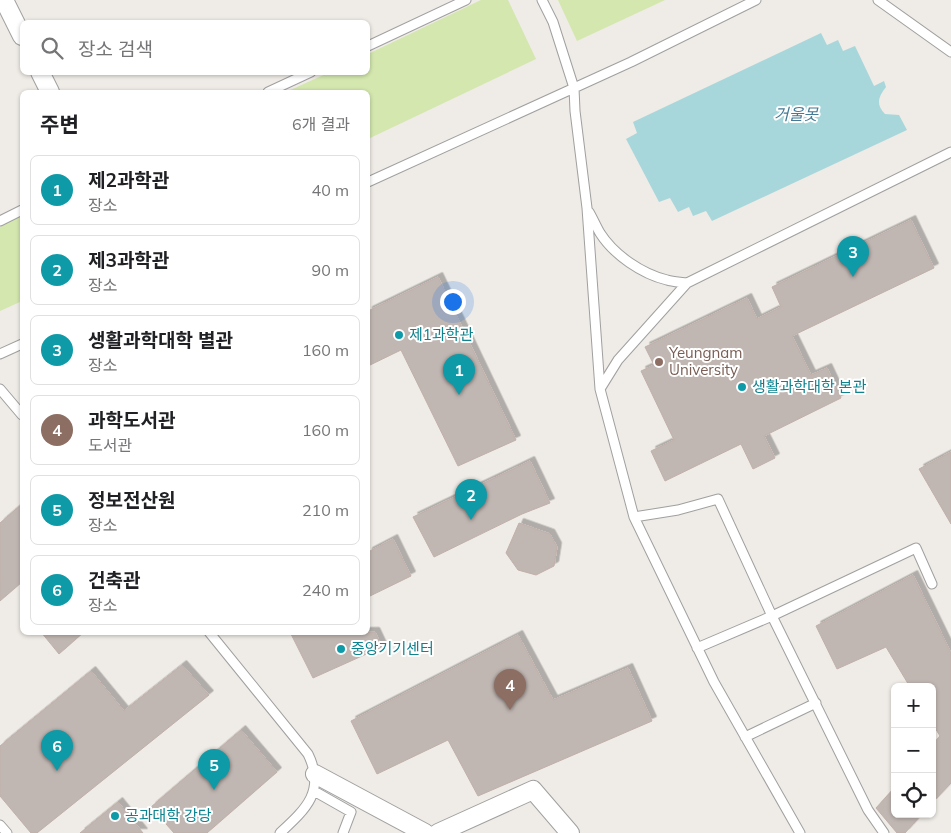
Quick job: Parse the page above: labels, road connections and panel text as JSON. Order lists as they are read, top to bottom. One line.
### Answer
{"water":["거울못"],"places":["제1과학관","Yeungnam University","생활과학대학 본관","중앙기기센터","공과대학 강당"],"page":{"search":"장소 검색","heading":["주변","6개 결과"],"list":[{"mark":"1","name":"제2과학관","note":"장소","value":"40 m"},{"mark":"2","name":"제3과학관","note":"장소","value":"90 m"},{"mark":"3","name":"생활과학대학 별관","note":"장소","value":"160 m"},{"mark":"4","name":"과학도서관","note":"도서관","value":"160 m"},{"mark":"5","name":"정보전산원","note":"장소","value":"210 m"},{"mark":"6","name":"건축관","note":"장소","value":"240 m"}],"pins":["3","1","2","4","6","5"],"map_buttons":["+","−"]}}
